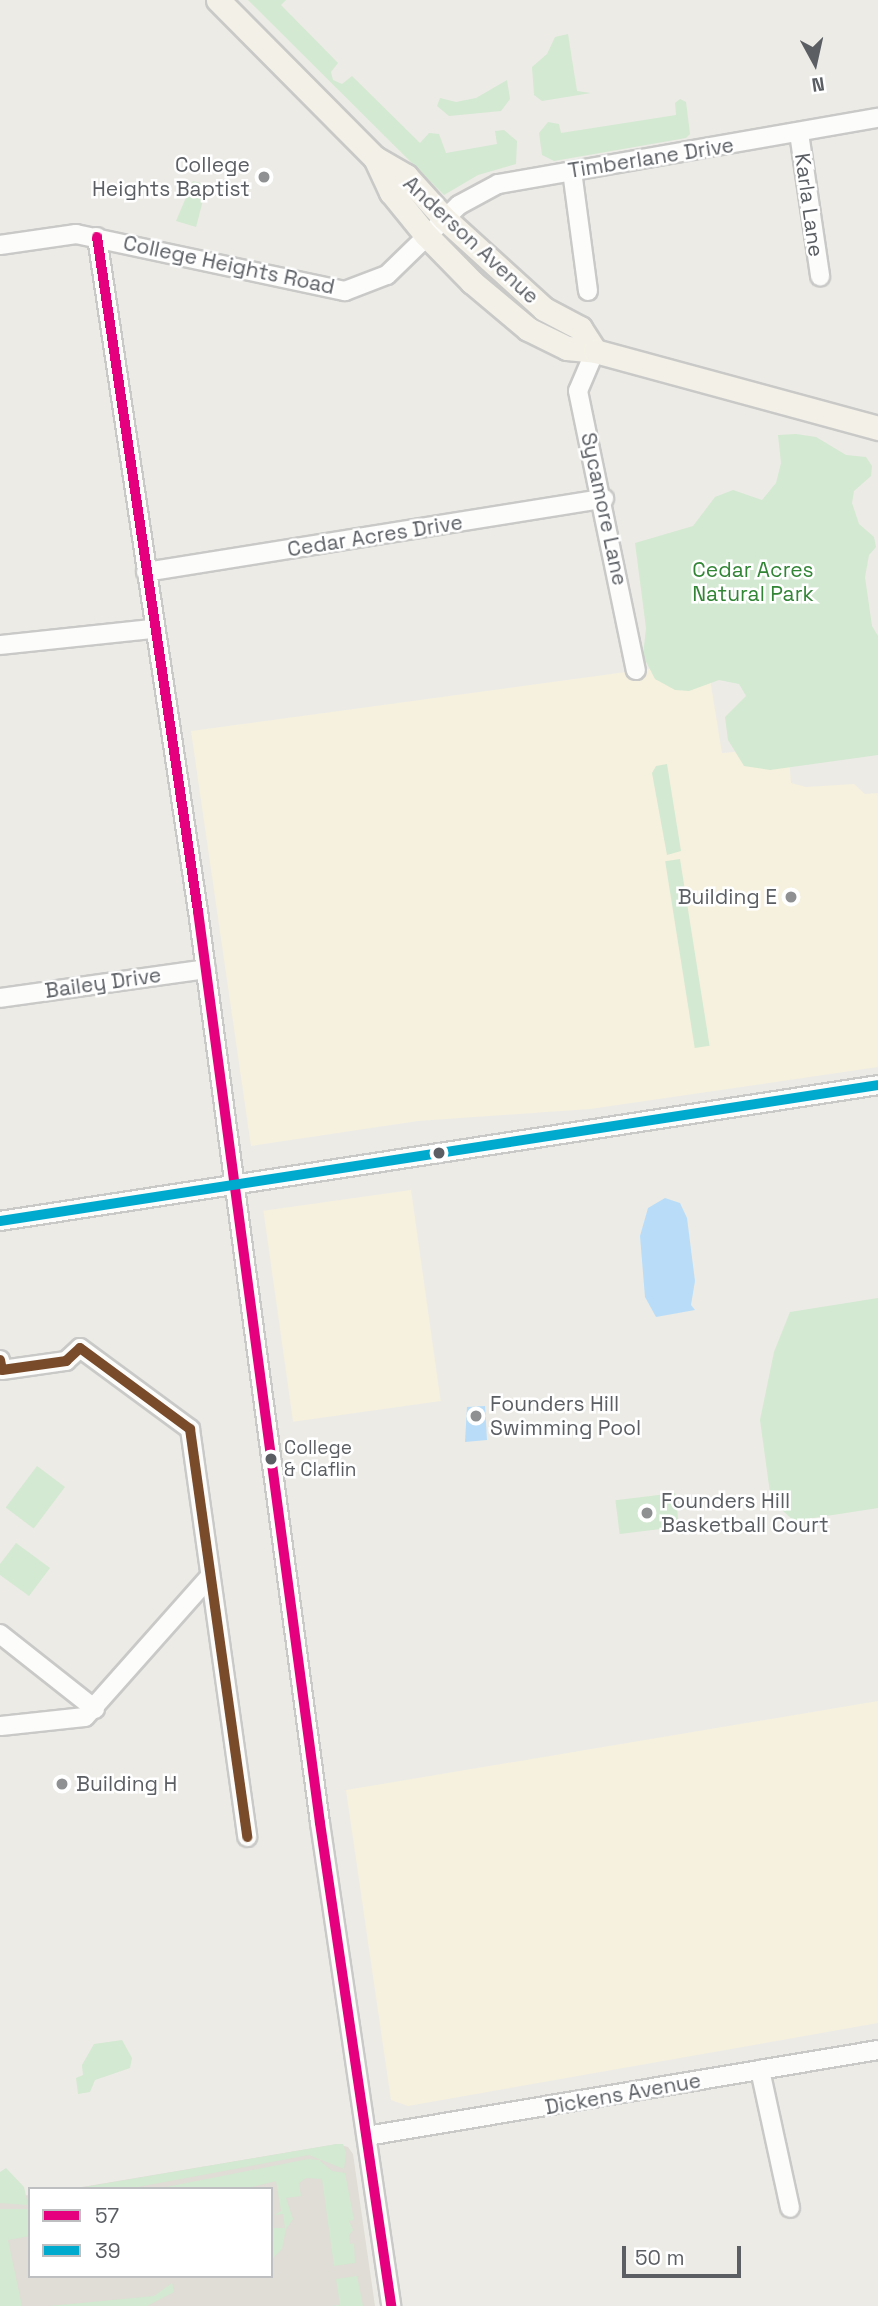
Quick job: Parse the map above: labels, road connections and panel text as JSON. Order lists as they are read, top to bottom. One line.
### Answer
{"streets":{"main road":["Anderson Avenue"],"street":["Timberlane Drive","Karla Lane","College Heights Road","Sycamore Lane","Cedar Acres Drive","Bailey Drive","Dickens Avenue"]},"crossings":[["Timberlane Drive","Karla Lane"],["Timberlane Drive","Anderson Avenue"],["Timberlane Drive","College Heights Road"],["Anderson Avenue","College Heights Road"],["Anderson Avenue","Sycamore Lane"],["Sycamore Lane","Cedar Acres Drive"]],"parks":["Cedar Acres Natural Park"],"places":["College Heights Baptist","Building E","Founders Hill Swimming Pool","College & Claflin","Founders Hill Basketball Court","Building H"],"lines":["transit line 57","transit line 39"],"legend":["57","39"],"scale_bar":"50 m","north":"bottom"}
